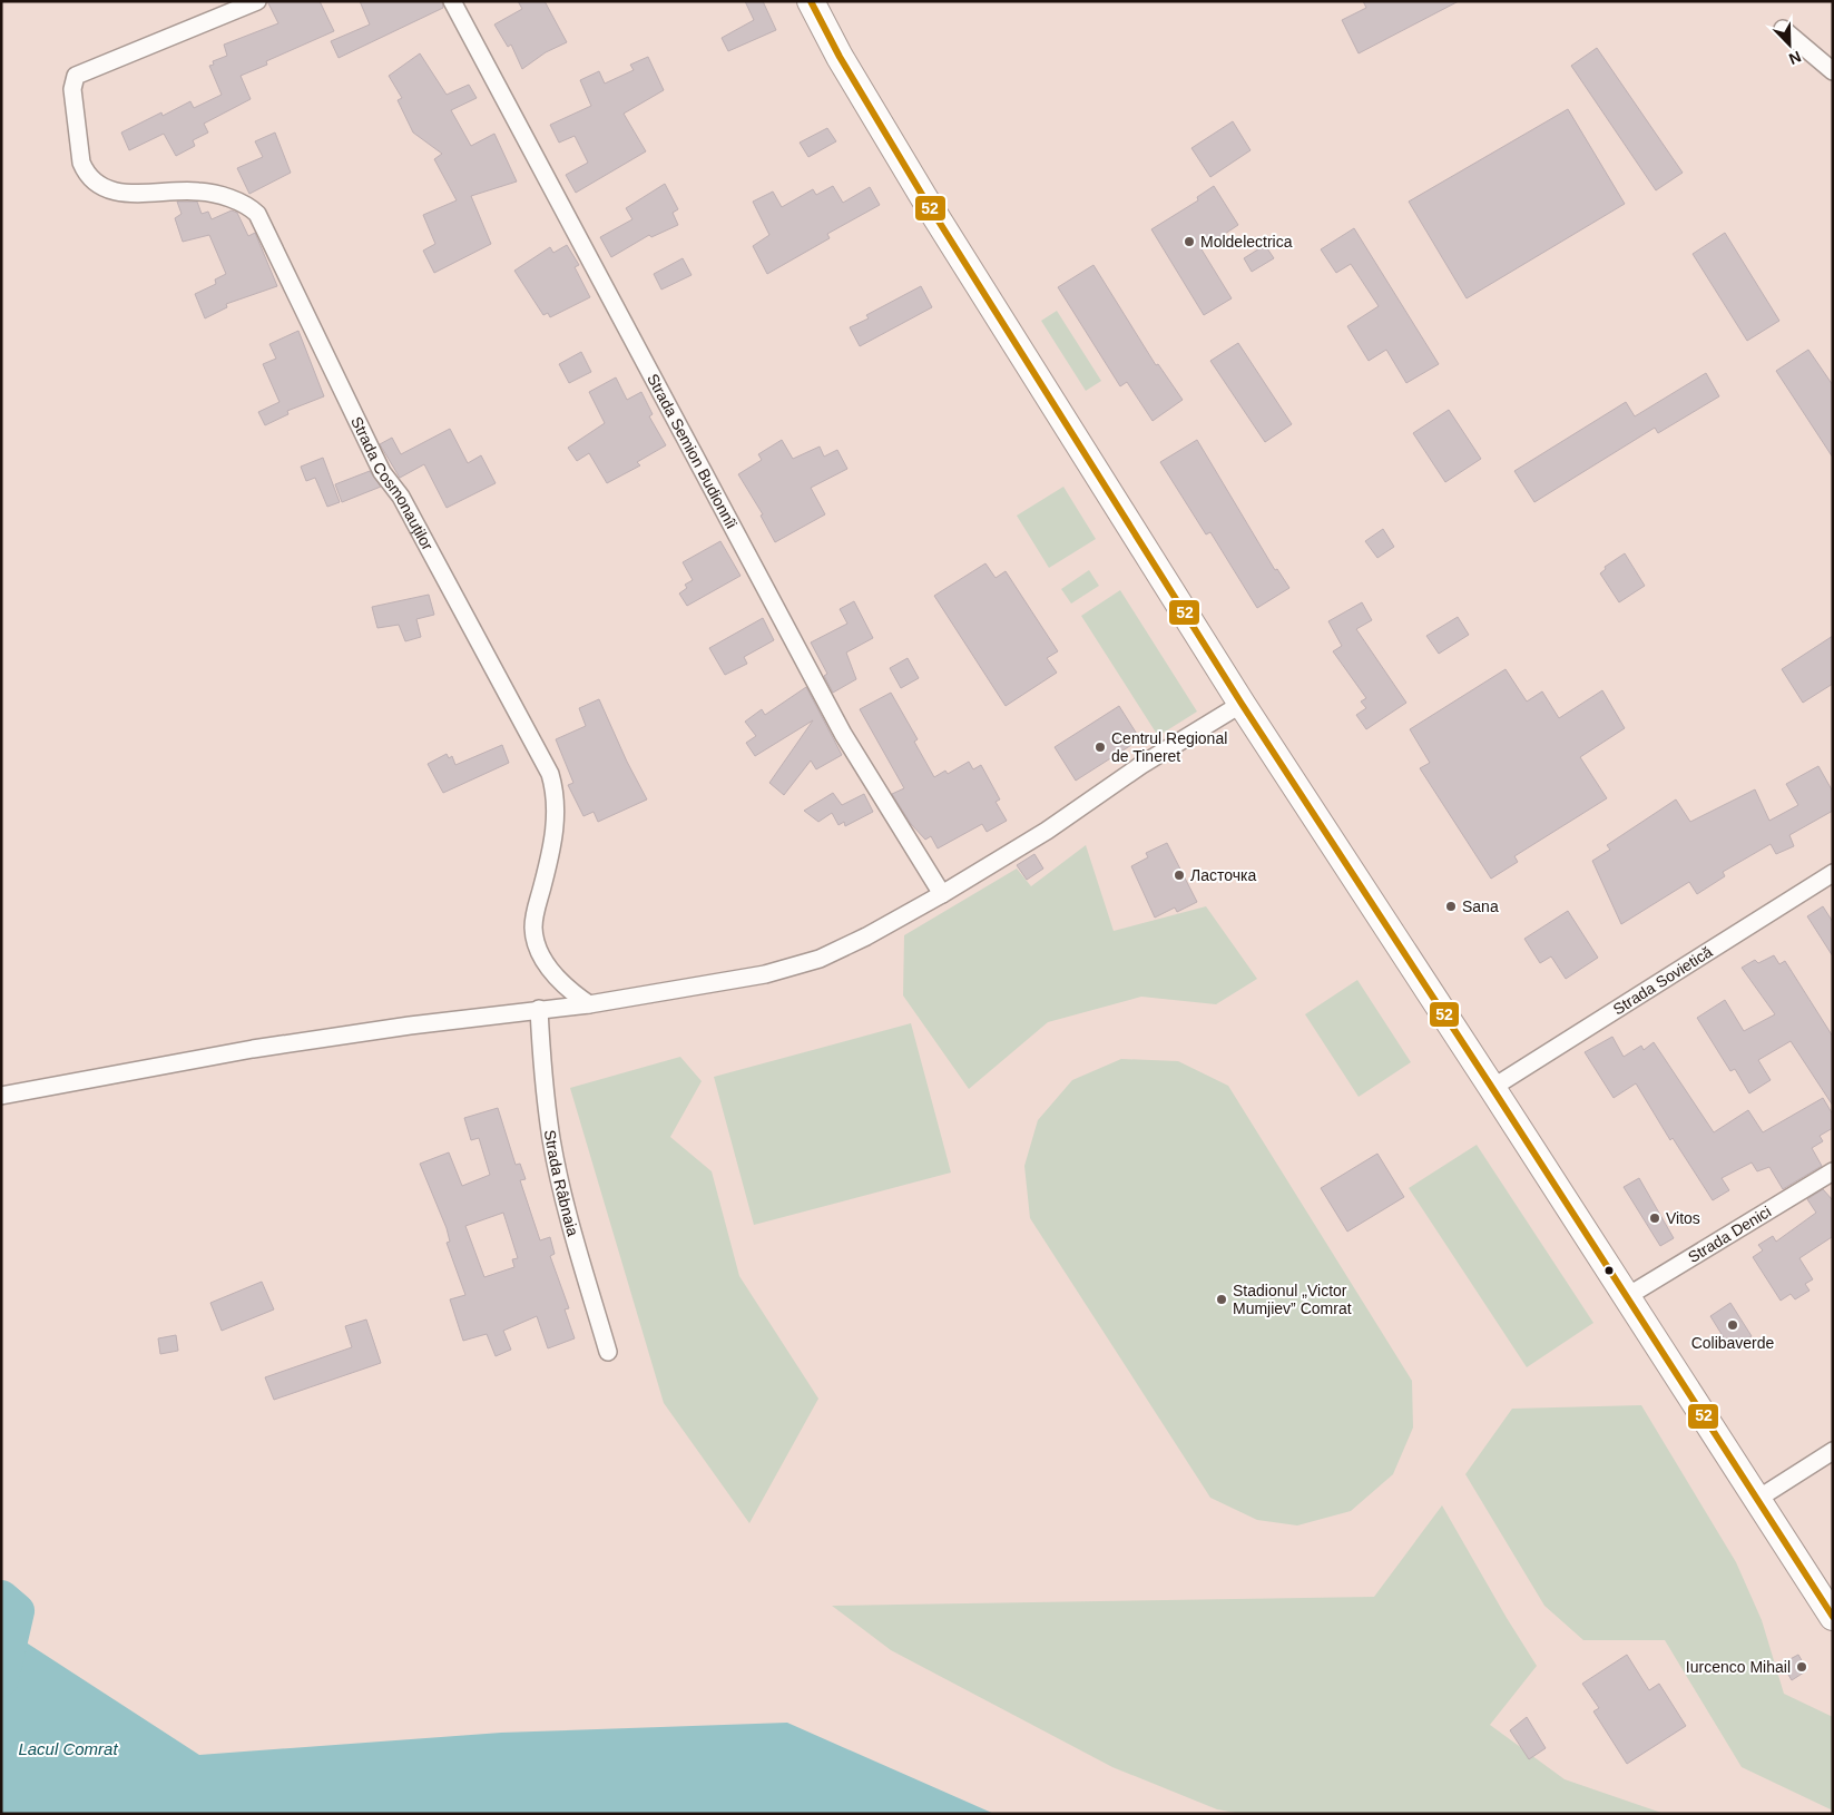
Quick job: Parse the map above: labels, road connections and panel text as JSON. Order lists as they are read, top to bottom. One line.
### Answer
{"streets":{"street":["Strada Semion Budionnîi","Strada Cosmonauților","Strada Sovietică","Strada Râbnaia","Strada Denici"]},"water":["Lacul Comrat"],"places":["Moldelectrica","Centrul Regional de Tineret","Ласточка","Sana","Vitos","Stadionul „Victor Mumjiev” Comrat","Colibaverde","Iurcenco Mihail"],"lines":["transit line 52"],"north":"bottom right"}
